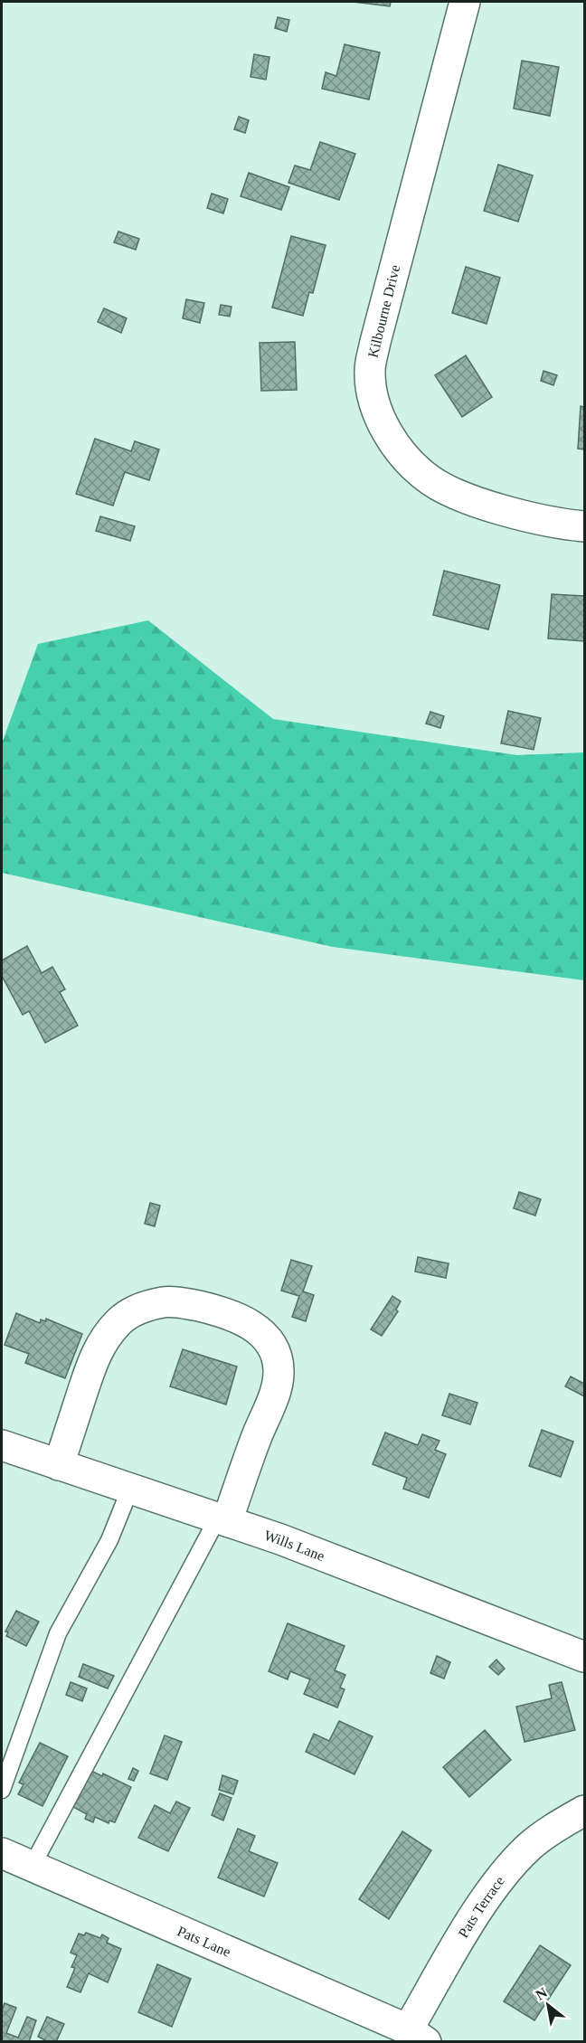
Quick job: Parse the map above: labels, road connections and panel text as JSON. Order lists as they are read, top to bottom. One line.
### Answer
{"streets":{"street":["Kilbourne Drive","Wills Lane","Pats Terrace","Pats Lane"]},"crossings":[["Pats Terrace","Pats Lane"]],"north":"top left"}
